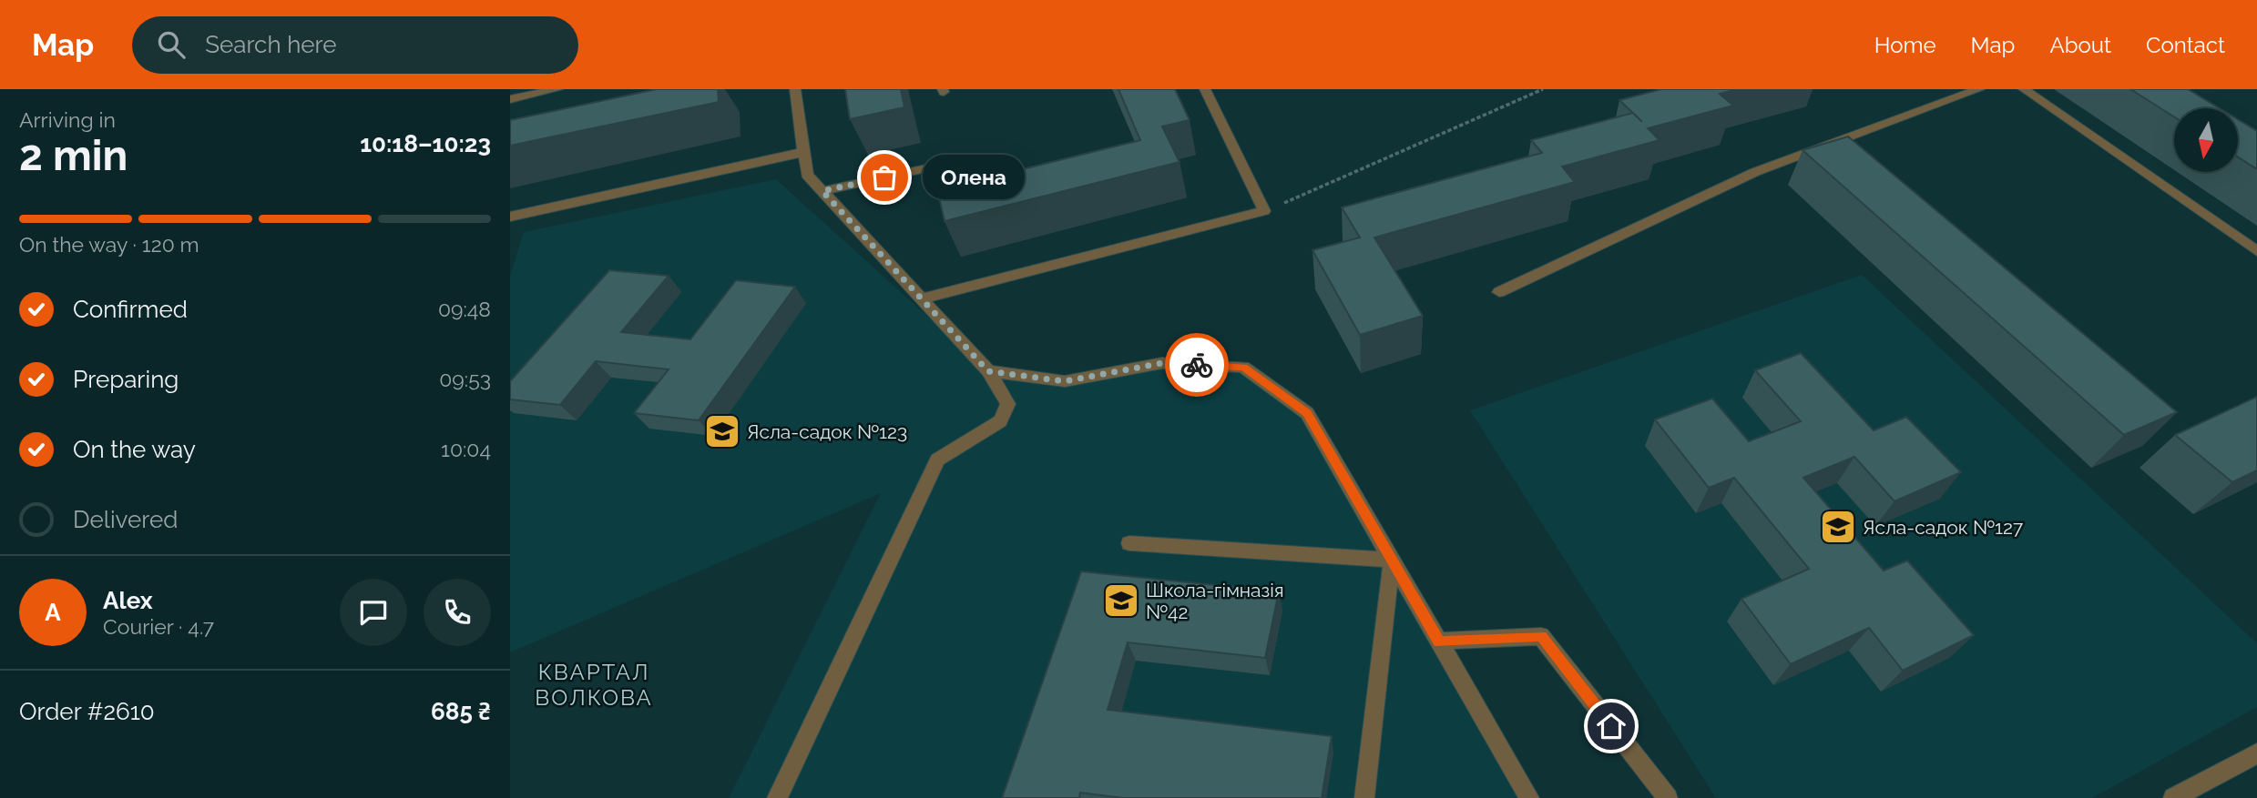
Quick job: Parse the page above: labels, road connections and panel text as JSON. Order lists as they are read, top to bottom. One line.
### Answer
{"districts":["КВАРТАЛ ВОЛКОВА"],"places":{"other":["Олена"],"school or university":["Ясла-садок №123","Ясла-садок №127","Школа-гімназія №42"]},"north":"bottom","page":{"header":"Map","search":"Search here","nav":["Home","Map","About","Contact"],"heading":["2 min","Arriving in","10:18–10:23"],"panel":["Alex","Courier · 4.7","Order #2610","685 ₴"],"bubble":"Олена","bar":"On the way · 120 m","list":[["Confirmed","09:48"],["Preparing","09:53"],["On the way","10:04"],"Delivered"],"round":"A"}}
